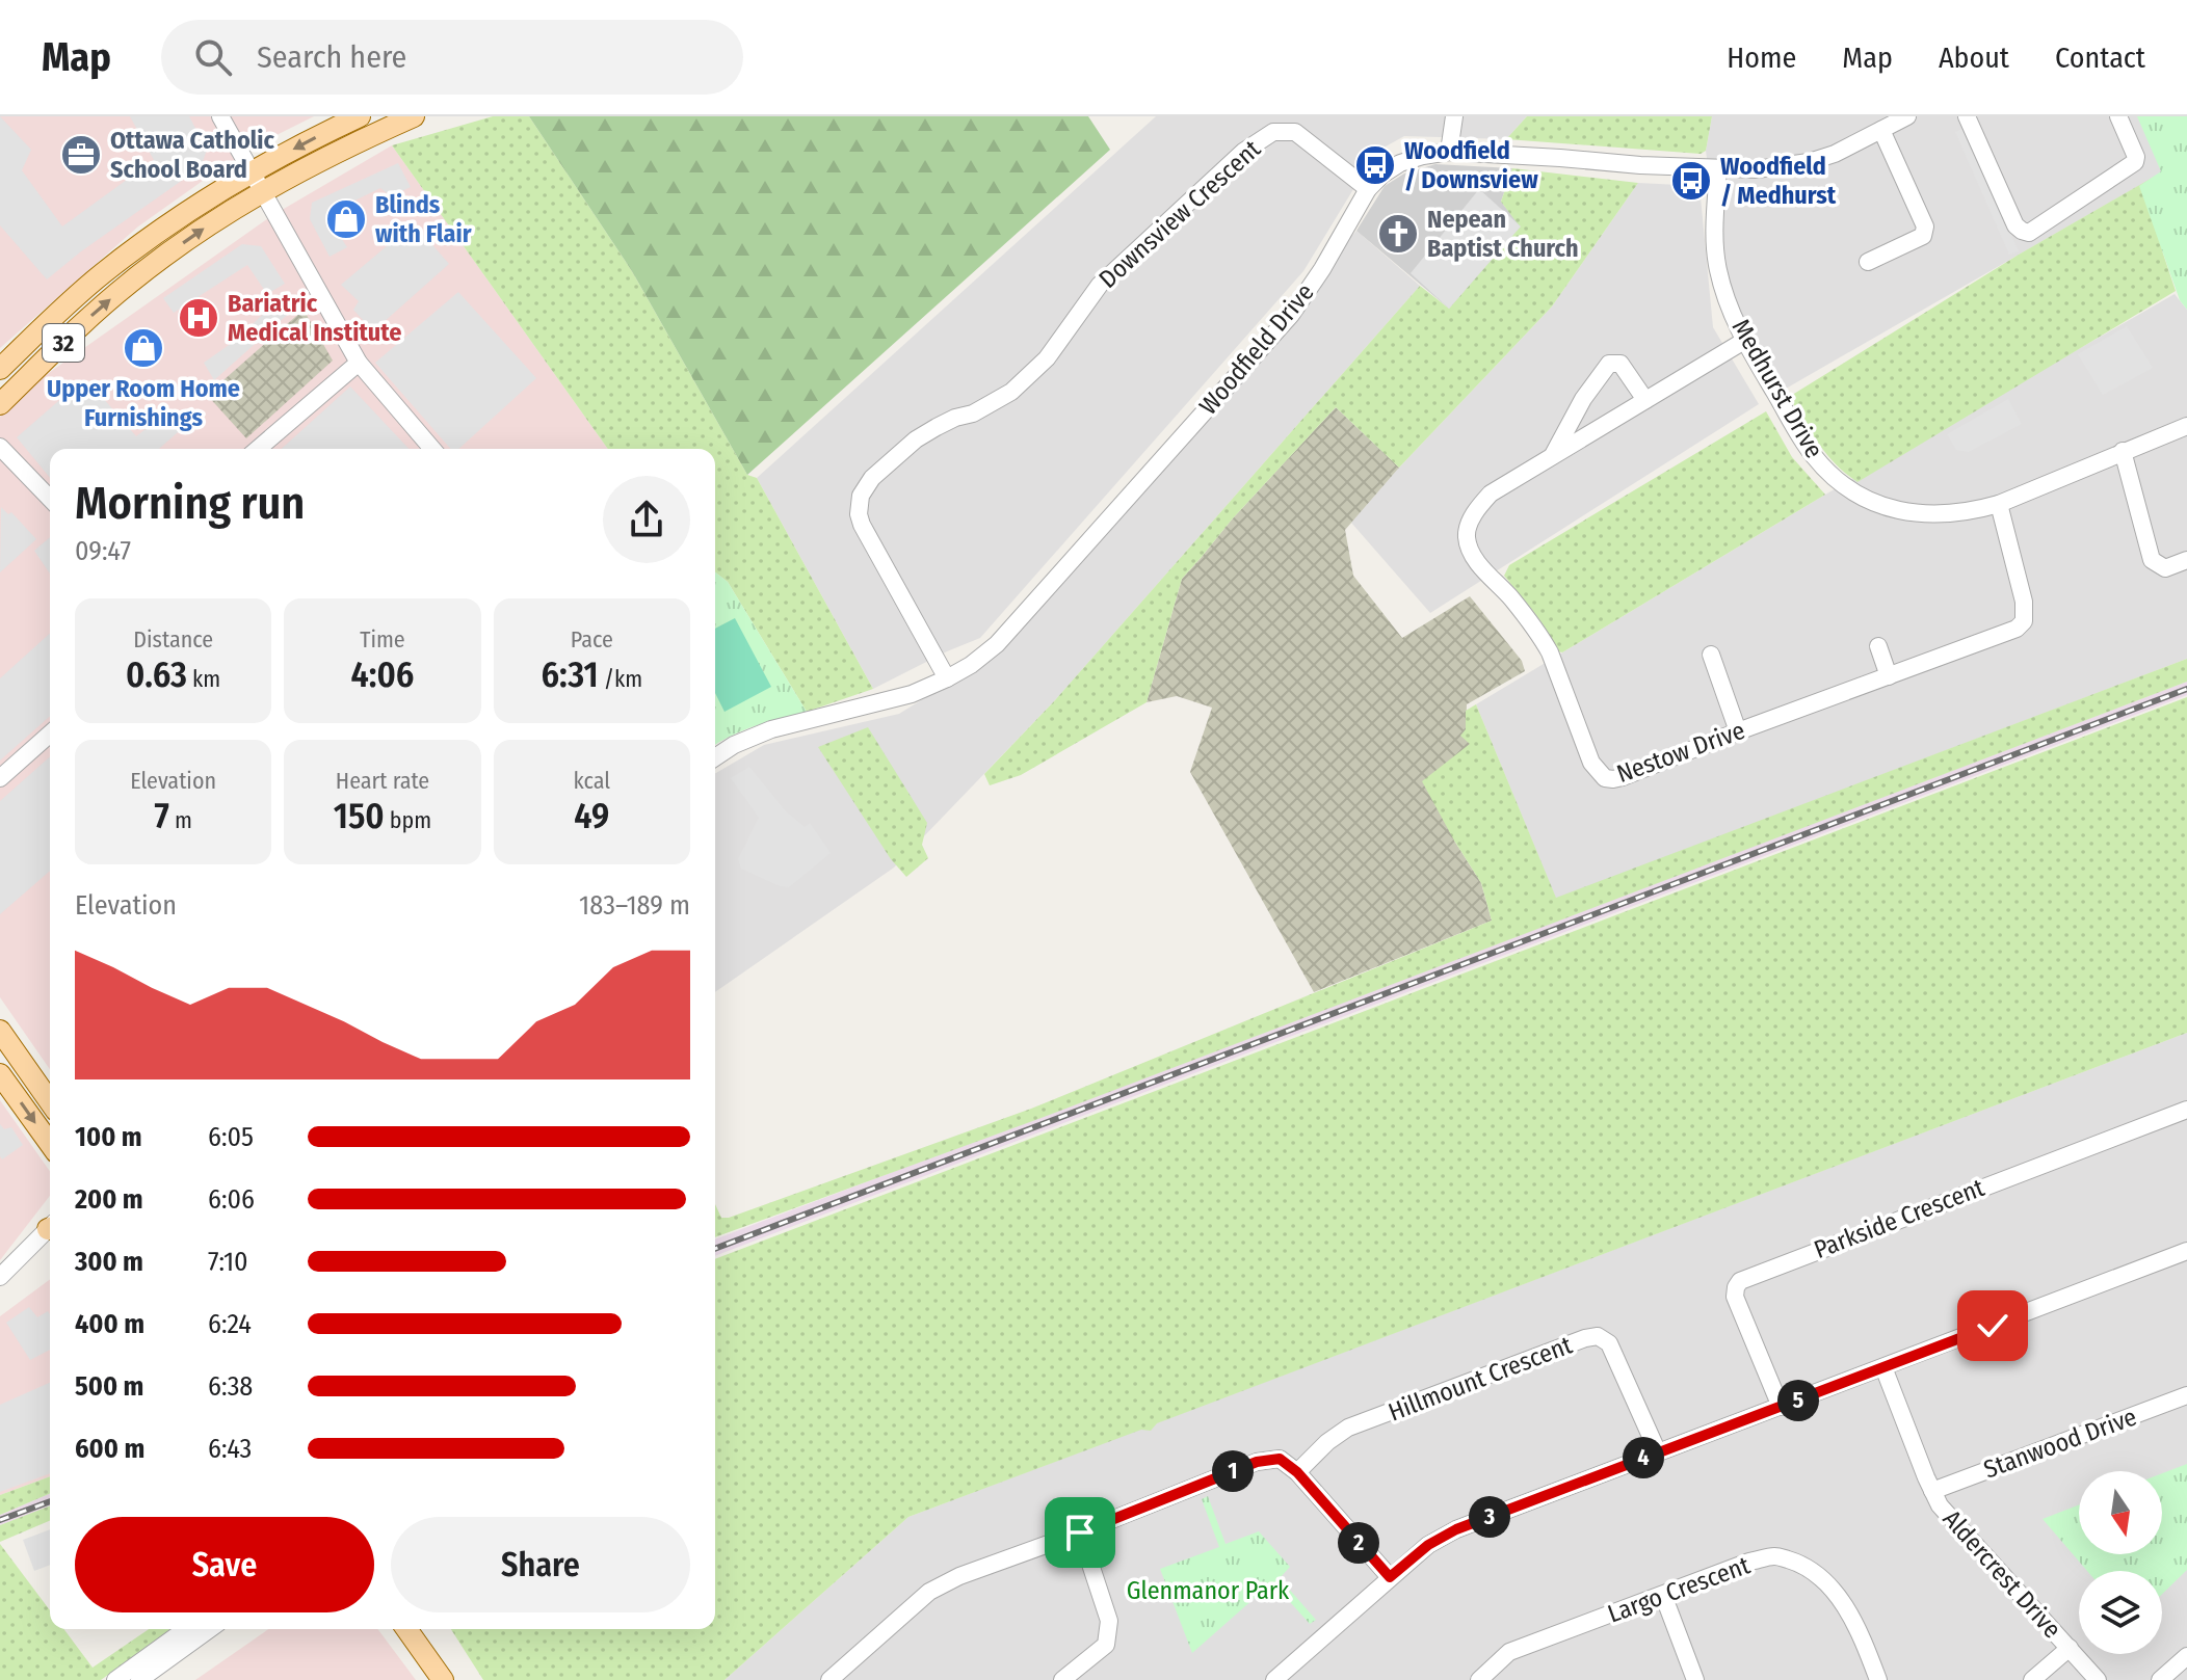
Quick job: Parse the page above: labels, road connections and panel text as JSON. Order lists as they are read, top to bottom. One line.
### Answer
{"streets":{"main road":["32"],"street":["Downsview Crescent","Woodfield Drive","Medhurst Drive","Nestow Drive","Parkside Crescent","Hillmount Crescent","Stanwood Drive","Aldercrest Drive","Largo Crescent"]},"crossings":[["Downsview Crescent","Woodfield Drive"],["Woodfield Drive","Medhurst Drive"],["Medhurst Drive","Nestow Drive"],["Stanwood Drive","Aldercrest Drive"]],"parks":["Glenmanor Park"],"places":{"office":["Ottawa Catholic School Board"],"bus stop":["Woodfield / Downsview","Woodfield / Medhurst"],"shop":["Blinds with Flair","Upper Room Home Furnishings"],"church":["Nepean Baptist Church"],"hospital":["Bariatric Medical Institute"]},"north":"bottom","page":{"header":"Map","search":"Search here","nav":["Home","Map","About","Contact"],"heading":["Morning run","09:47"],"stats":[["Distance","0.63 km"],["Time","4:06"],["Pace","6:31 /km"],["Elevation","7 m"],["Heart rate","150 bpm"],["kcal","49"]],"chart":["Elevation","183–189 m"],"list":[{"name":"100 m","note":"6:05"},{"name":"200 m","note":"6:06"},{"name":"300 m","note":"7:10"},{"name":"400 m","note":"6:24"},{"name":"500 m","note":"6:38"},{"name":"600 m","note":"6:43"}],"pins":["5","4","1","3","2"],"buttons":["Save","Share"]}}
